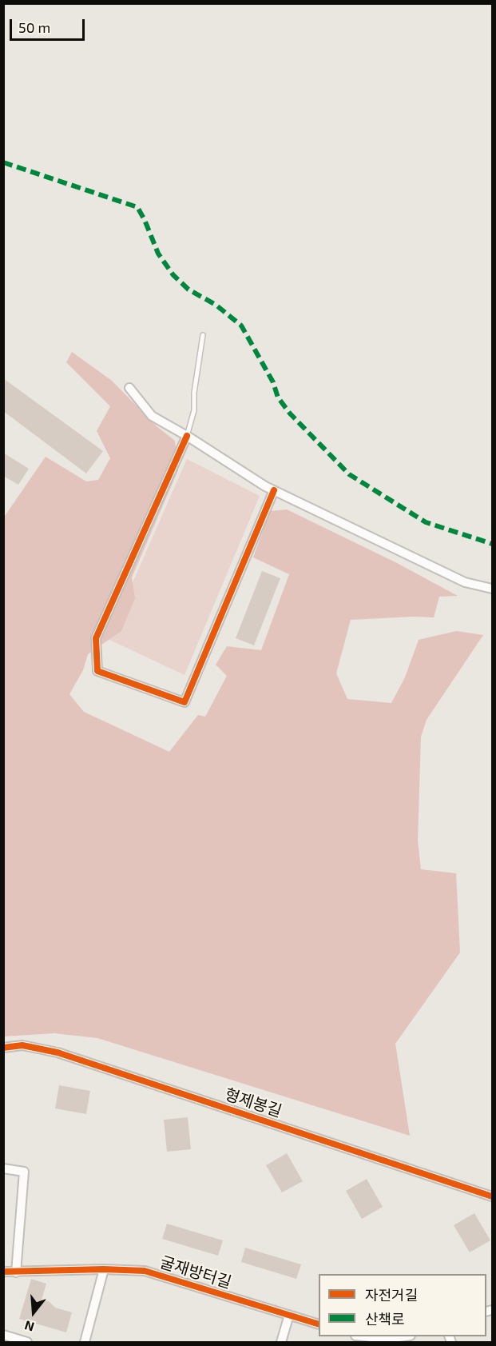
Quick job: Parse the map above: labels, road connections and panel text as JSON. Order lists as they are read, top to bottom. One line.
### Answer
{"streets":{"street":["형제봉길","굴재방터길"]},"legend":["자전거길","산책로"],"scale_bar":"50 m","north":"bottom"}
